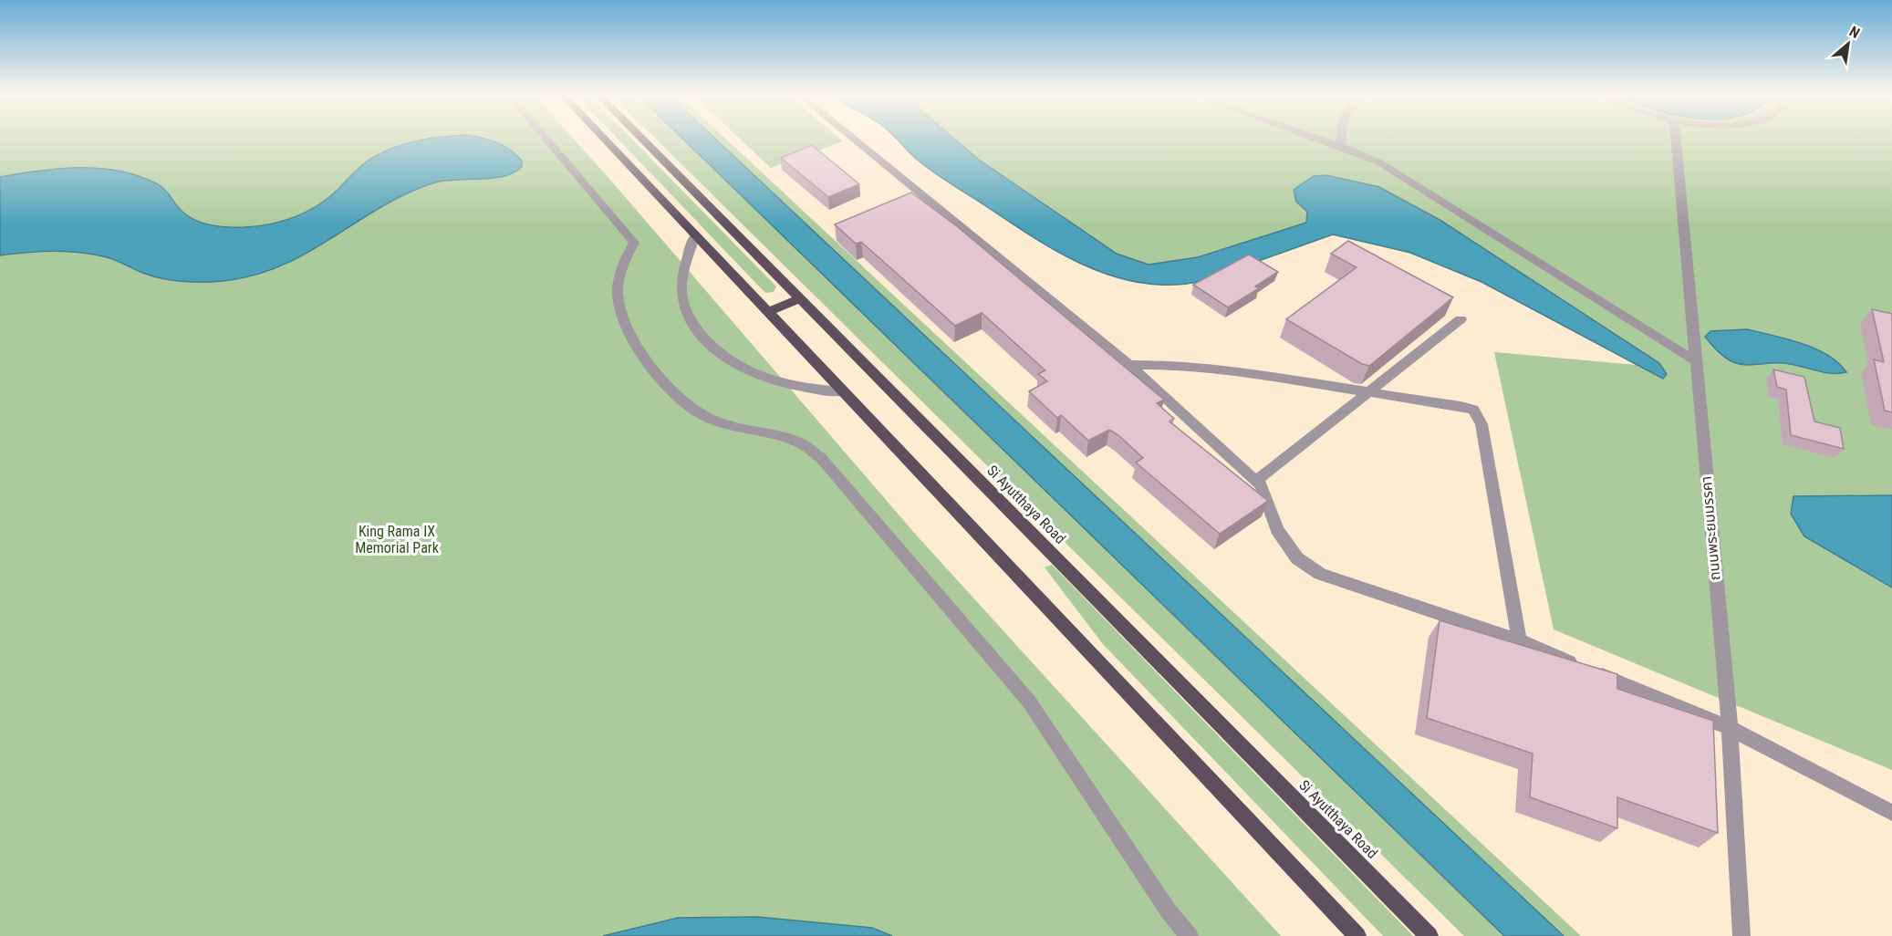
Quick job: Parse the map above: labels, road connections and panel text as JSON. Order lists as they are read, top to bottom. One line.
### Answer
{"streets":{"main road":["Si Ayutthaya Road"],"street":["ถนนพระยมมรรคา"]},"parks":["King Rama IX Memorial Park"],"north":"top right"}
